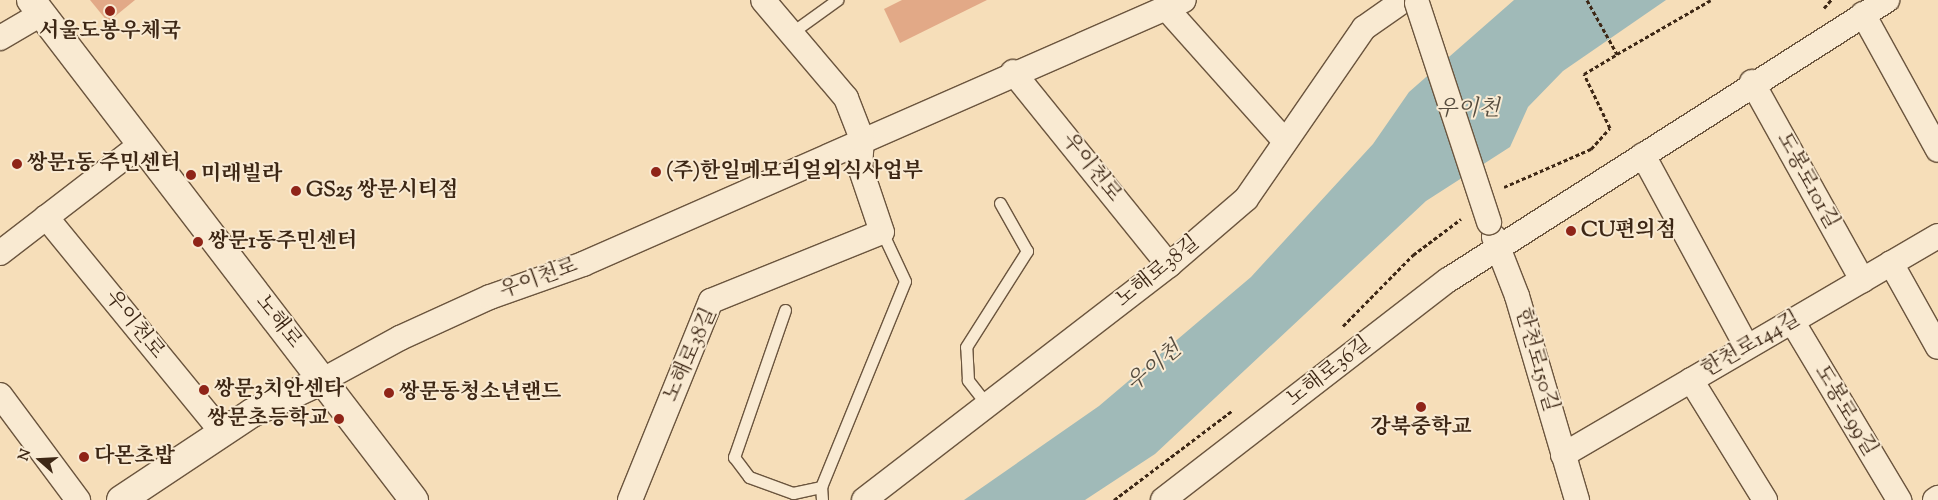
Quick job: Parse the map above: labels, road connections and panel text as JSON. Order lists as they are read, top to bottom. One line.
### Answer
{"streets":{"main road":["우이천로","노해로"],"street":["도봉로101길","노해로38길","한천로144길","한천로150길","노해로36길","도봉로99길"]},"crossings":[["우이천로","노해로38길"],["우이천로","노해로"],["도봉로101길","한천로144길"],["노해로38길","한천로150길"],["한천로144길","한천로150길"],["한천로144길","도봉로99길"],["한천로150길","노해로36길"]],"water":["우이천"],"places":["서울도봉우체국","쌍문1동 주민센터","(주)한일메모리얼외식사업부","미래빌라","GS25 쌍문시티점","CU편의점","쌍문1동주민센터","쌍문3치안센타","쌍문동청소년랜드","강북중학교","쌍문초등학교","다몬초밥"],"north":"left"}
